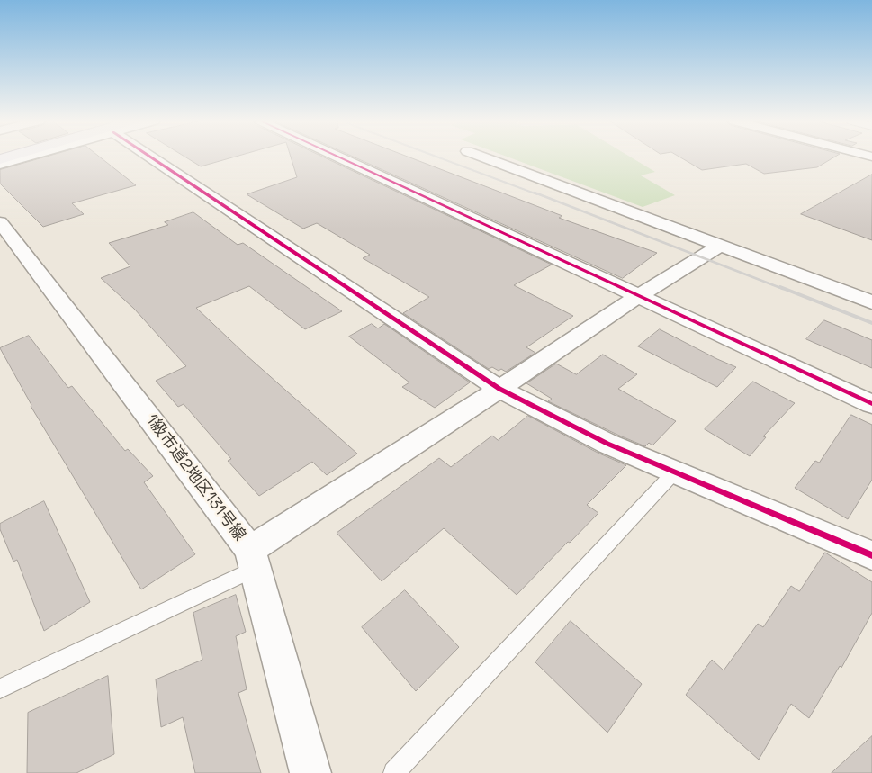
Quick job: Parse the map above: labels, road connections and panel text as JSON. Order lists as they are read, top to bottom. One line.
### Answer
{"streets":{"street":["1級市道2地区131号線"]}}
